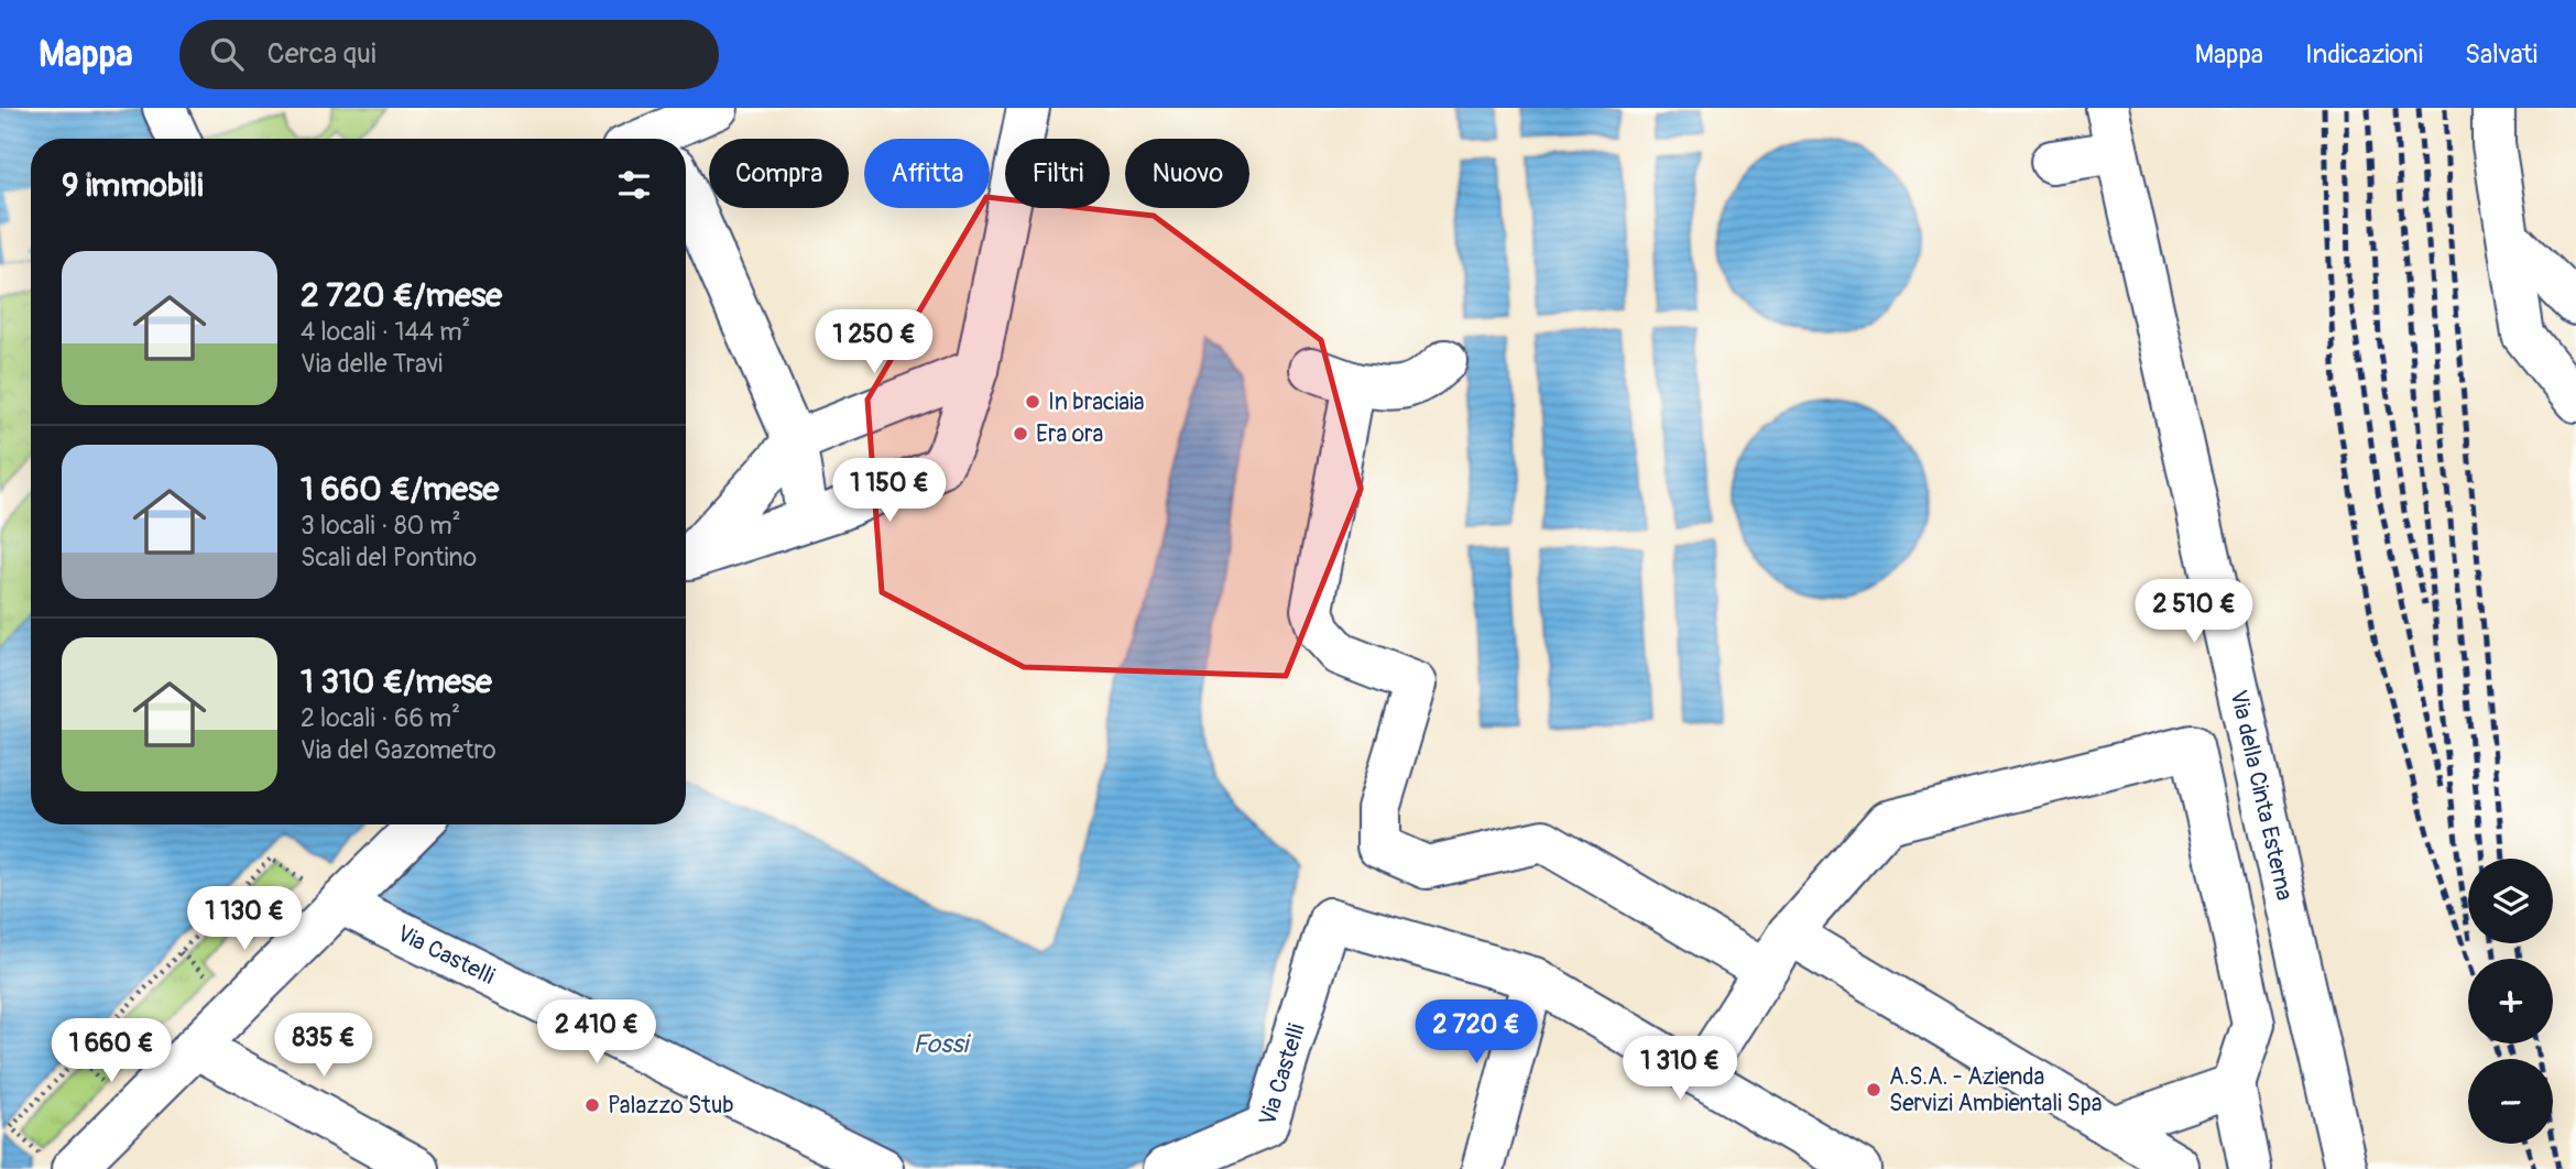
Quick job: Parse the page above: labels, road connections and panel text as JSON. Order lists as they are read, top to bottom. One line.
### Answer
{"streets":{"street":["Via della Cinta Esterna","Via Castelli"]},"water":["Fossi"],"places":["In braciaia","Era ora","A.S.A. - Azienda Servizi Ambientali Spa","Palazzo Stub"],"page":{"header":"Mappa","search":"Cerca qui","nav":["Mappa","Indicazioni","Salvati"],"chip":["Compra","Affitta","Filtri","Nuovo"],"heading":"9 immobili","list":[{"name":"2 720 €/mese","note":"4 locali · 144 m² · Via delle Travi"},{"name":"1 660 €/mese","note":"3 locali · 80 m² · Scali del Pontino"},{"name":"1 310 €/mese","note":"2 locali · 66 m² · Via del Gazometro"}],"price":["1 250 €","1 150 €","2 510 €","1 130 €","2 410 €","2 720 €","835 €","1 660 €","1 310 €"],"map_buttons":["+","−"]}}
